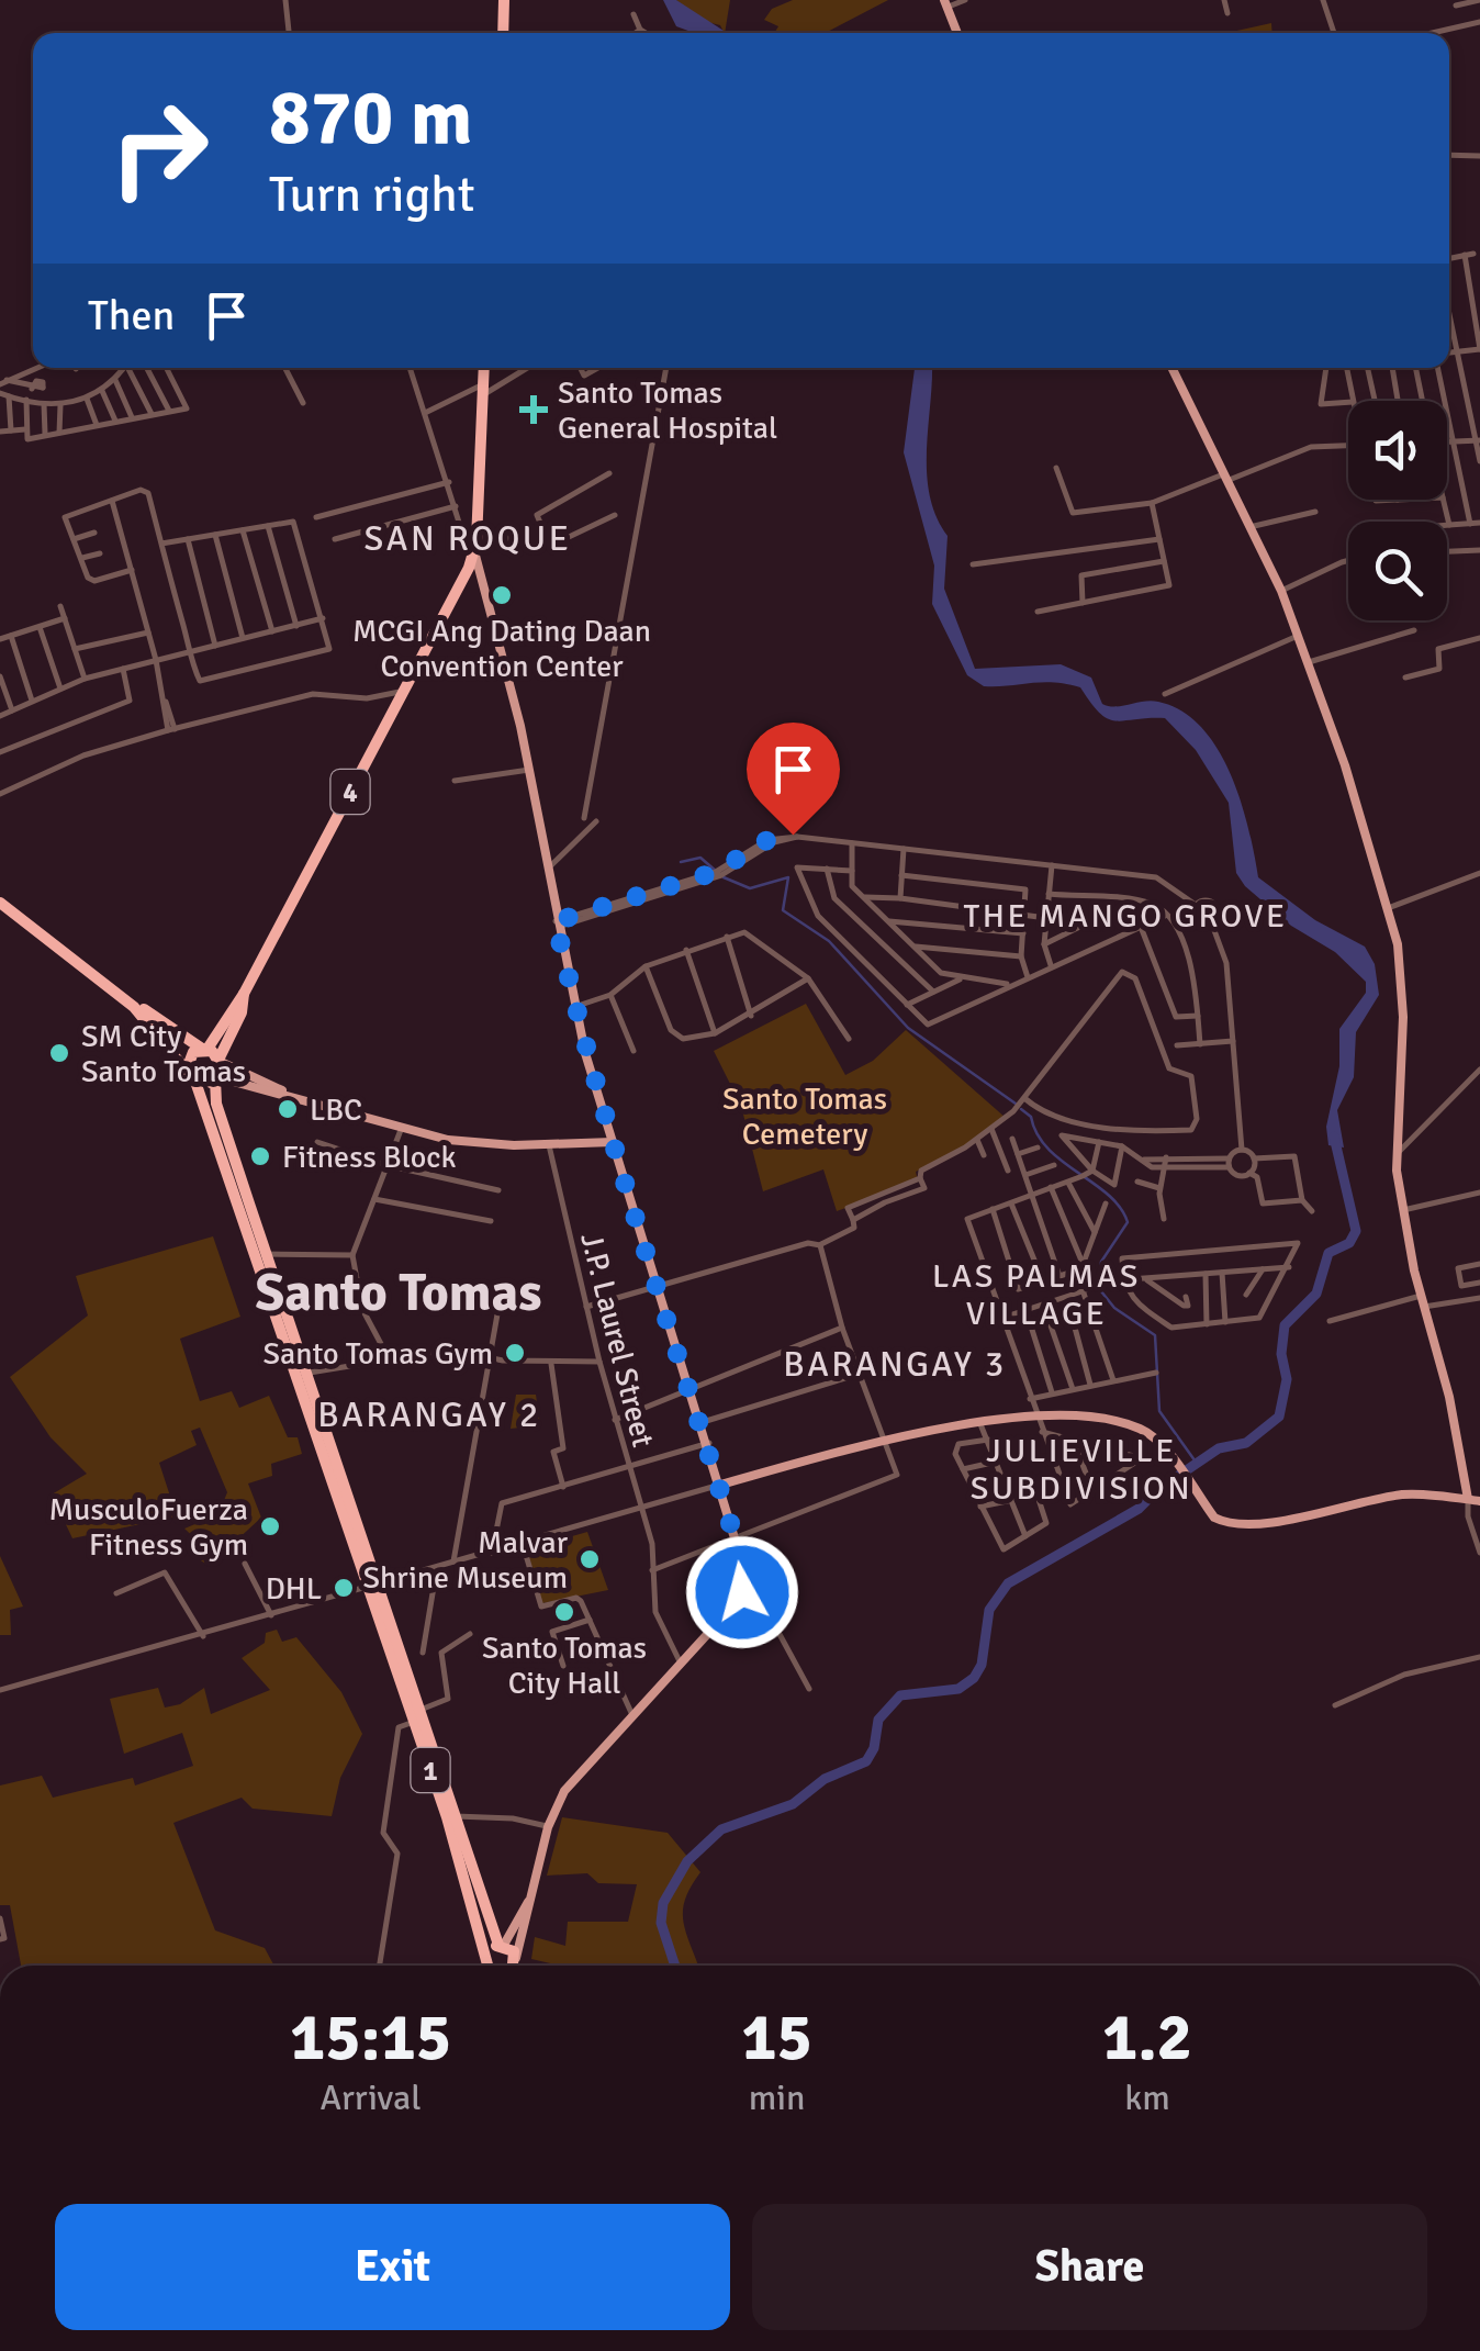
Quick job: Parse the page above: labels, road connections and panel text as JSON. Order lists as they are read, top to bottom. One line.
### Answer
{"streets":{"highway":["4","1"],"street":["J.P. Laurel Street"]},"crossings":[["4","1"]],"districts":["SAN ROQUE","THE MANGO GROVE","LAS PALMAS VILLAGE","Santo Tomas","BARANGAY 3","BARANGAY 2","JULIEVILLE SUBDIVISION"],"parks":["Santo Tomas Cemetery"],"places":{"health":["Santo Tomas General Hospital"],"other":["MCGI Ang Dating Daan Convention Center","SM City Santo Tomas","LBC","Fitness Block","Santo Tomas Gym","MusculoFuerza Fitness Gym","Malvar Shrine Museum","DHL","Santo Tomas City Hall"]},"page":{"turn":["870 m","Turn right"],"then":"Then","eta":["15:15","Arrival","15","min","1.2","km"],"buttons":["Exit","Share"]}}
